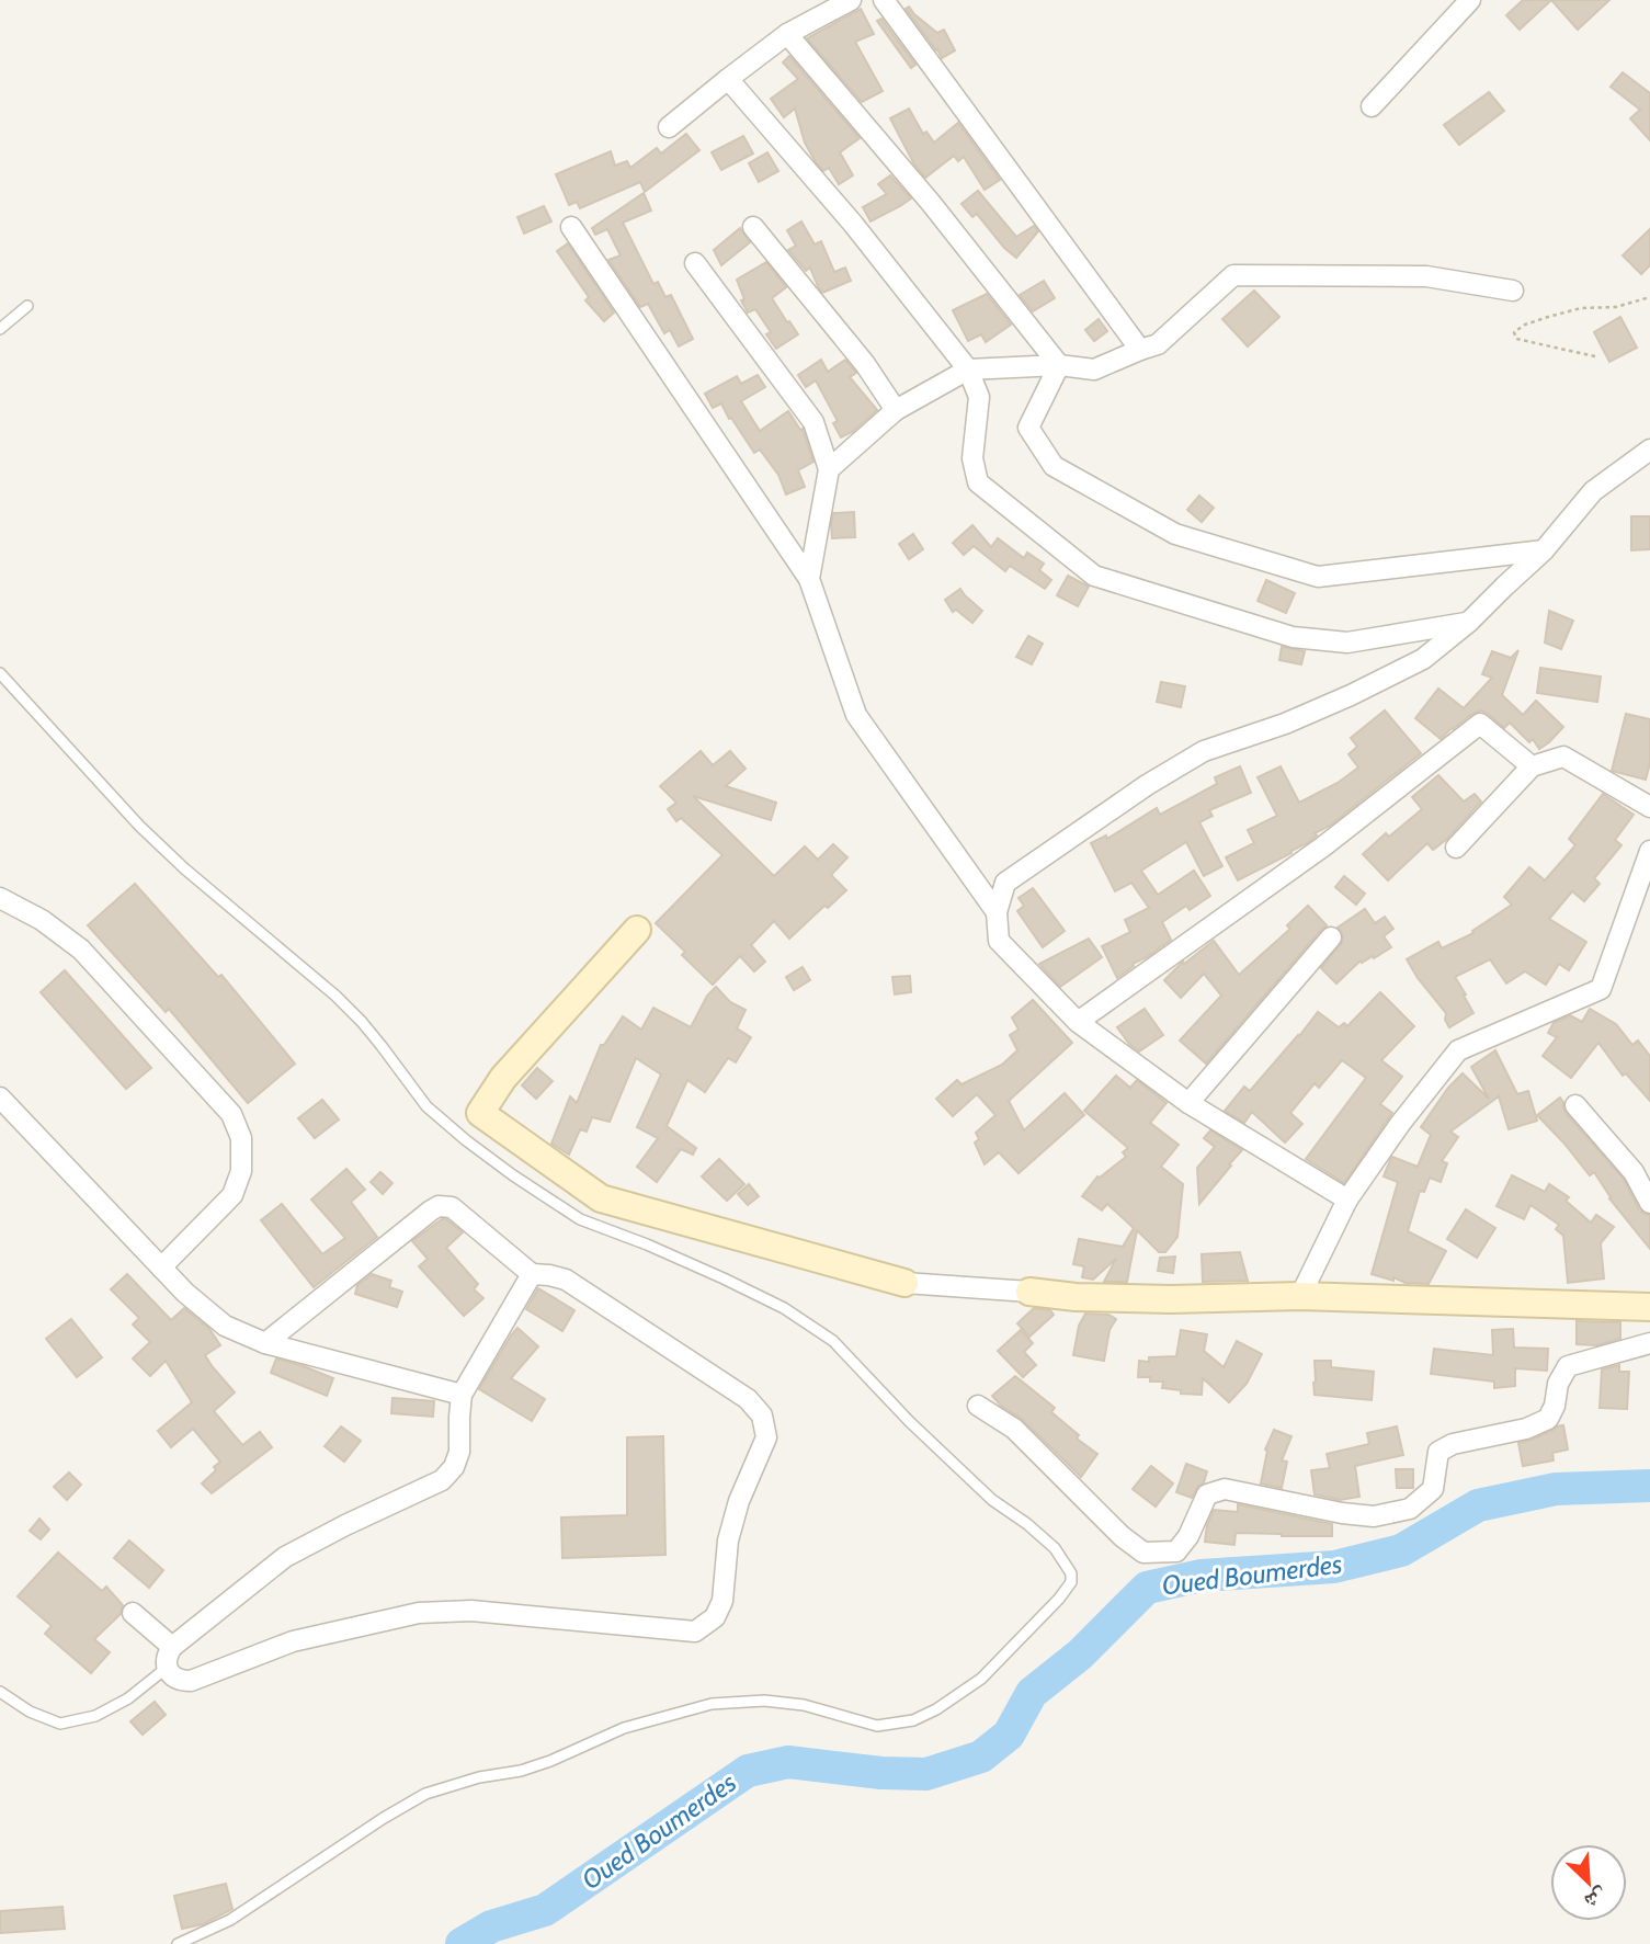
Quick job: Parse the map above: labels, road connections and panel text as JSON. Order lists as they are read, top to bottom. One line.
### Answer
{"water":["Oued Boumerdes"],"north":"bottom right"}
